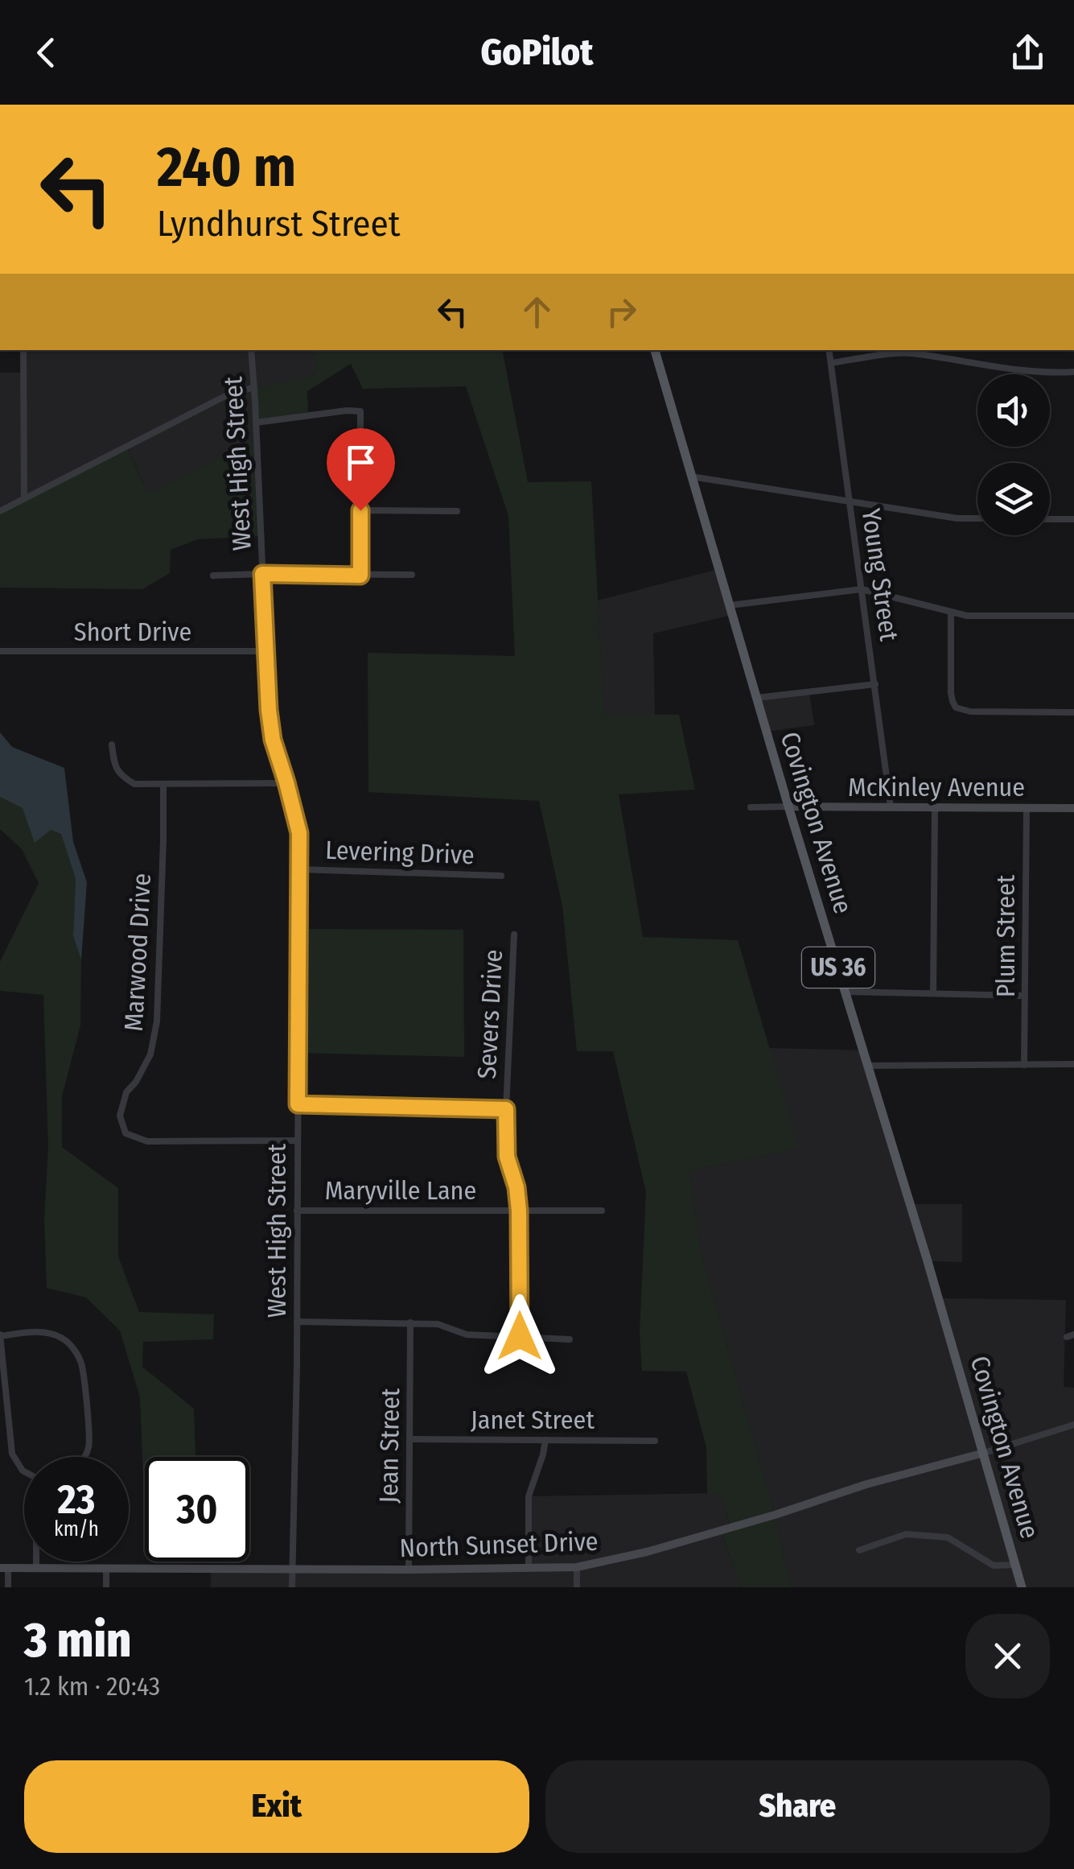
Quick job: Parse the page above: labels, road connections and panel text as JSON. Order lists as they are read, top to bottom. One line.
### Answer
{"streets":{"main road":["McKinley Avenue","Covington Avenue","US 36","North Sunset Drive"],"street":["West High Street","Young Street","Short Drive","Levering Drive","Plum Street","Marwood Drive","Severs Drive","Maryville Lane","Janet Street","Jean Street"]},"crossings":[["West High Street","Short Drive"],["West High Street","Levering Drive"],["West High Street","Marwood Drive"],["West High Street","Maryville Lane"],["West High Street","North Sunset Drive"],["Young Street","McKinley Avenue"],["McKinley Avenue","Covington Avenue"],["McKinley Avenue","Plum Street"],["Covington Avenue","North Sunset Drive"],["Severs Drive","Maryville Lane"],["Janet Street","Jean Street"],["Jean Street","North Sunset Drive"]],"page":{"header":"GoPilot","turn":["240 m","Lyndhurst Street"],"speed":"23 km/h","limit":"30","heading":["3 min","1.2 km · 20:43"],"buttons":["Exit","Share"]}}
